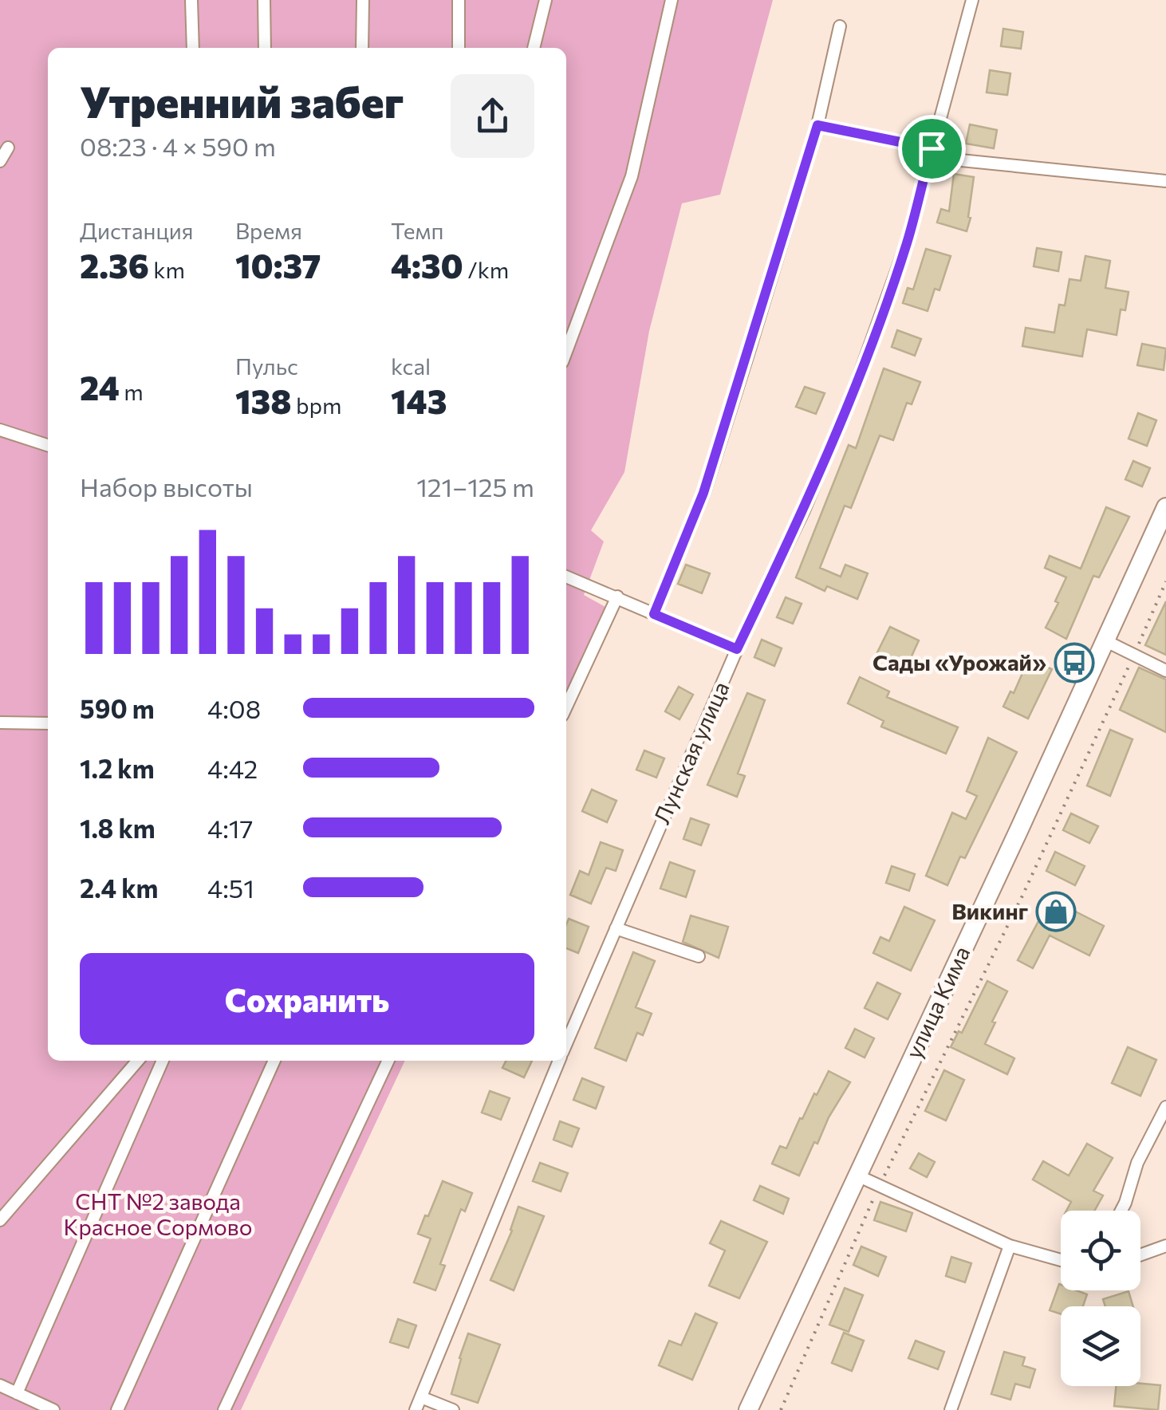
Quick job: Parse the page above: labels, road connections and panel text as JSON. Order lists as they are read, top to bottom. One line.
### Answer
{"streets":{"main road":["улица Кима"],"street":["Лунская улица"]},"parks":["СНТ №2 завода Красное Сормово"],"places":{"bus stop":["Сады «Урожай»"],"shop":["Викинг"]},"page":{"heading":["Утренний забег","08:23 · 4 × 590 m"],"stats":[["Дистанция","2.36 km"],["Время","10:37"],["Темп","4:30 /km"],["24 m"],["Пульс","138 bpm"],["kcal","143"]],"chart":["Набор высоты","121–125 m"],"list":[{"name":"590 m","note":"4:08"},{"name":"1.2 km","note":"4:42"},{"name":"1.8 km","note":"4:17"},{"name":"2.4 km","note":"4:51"}],"buttons":"Сохранить"}}
